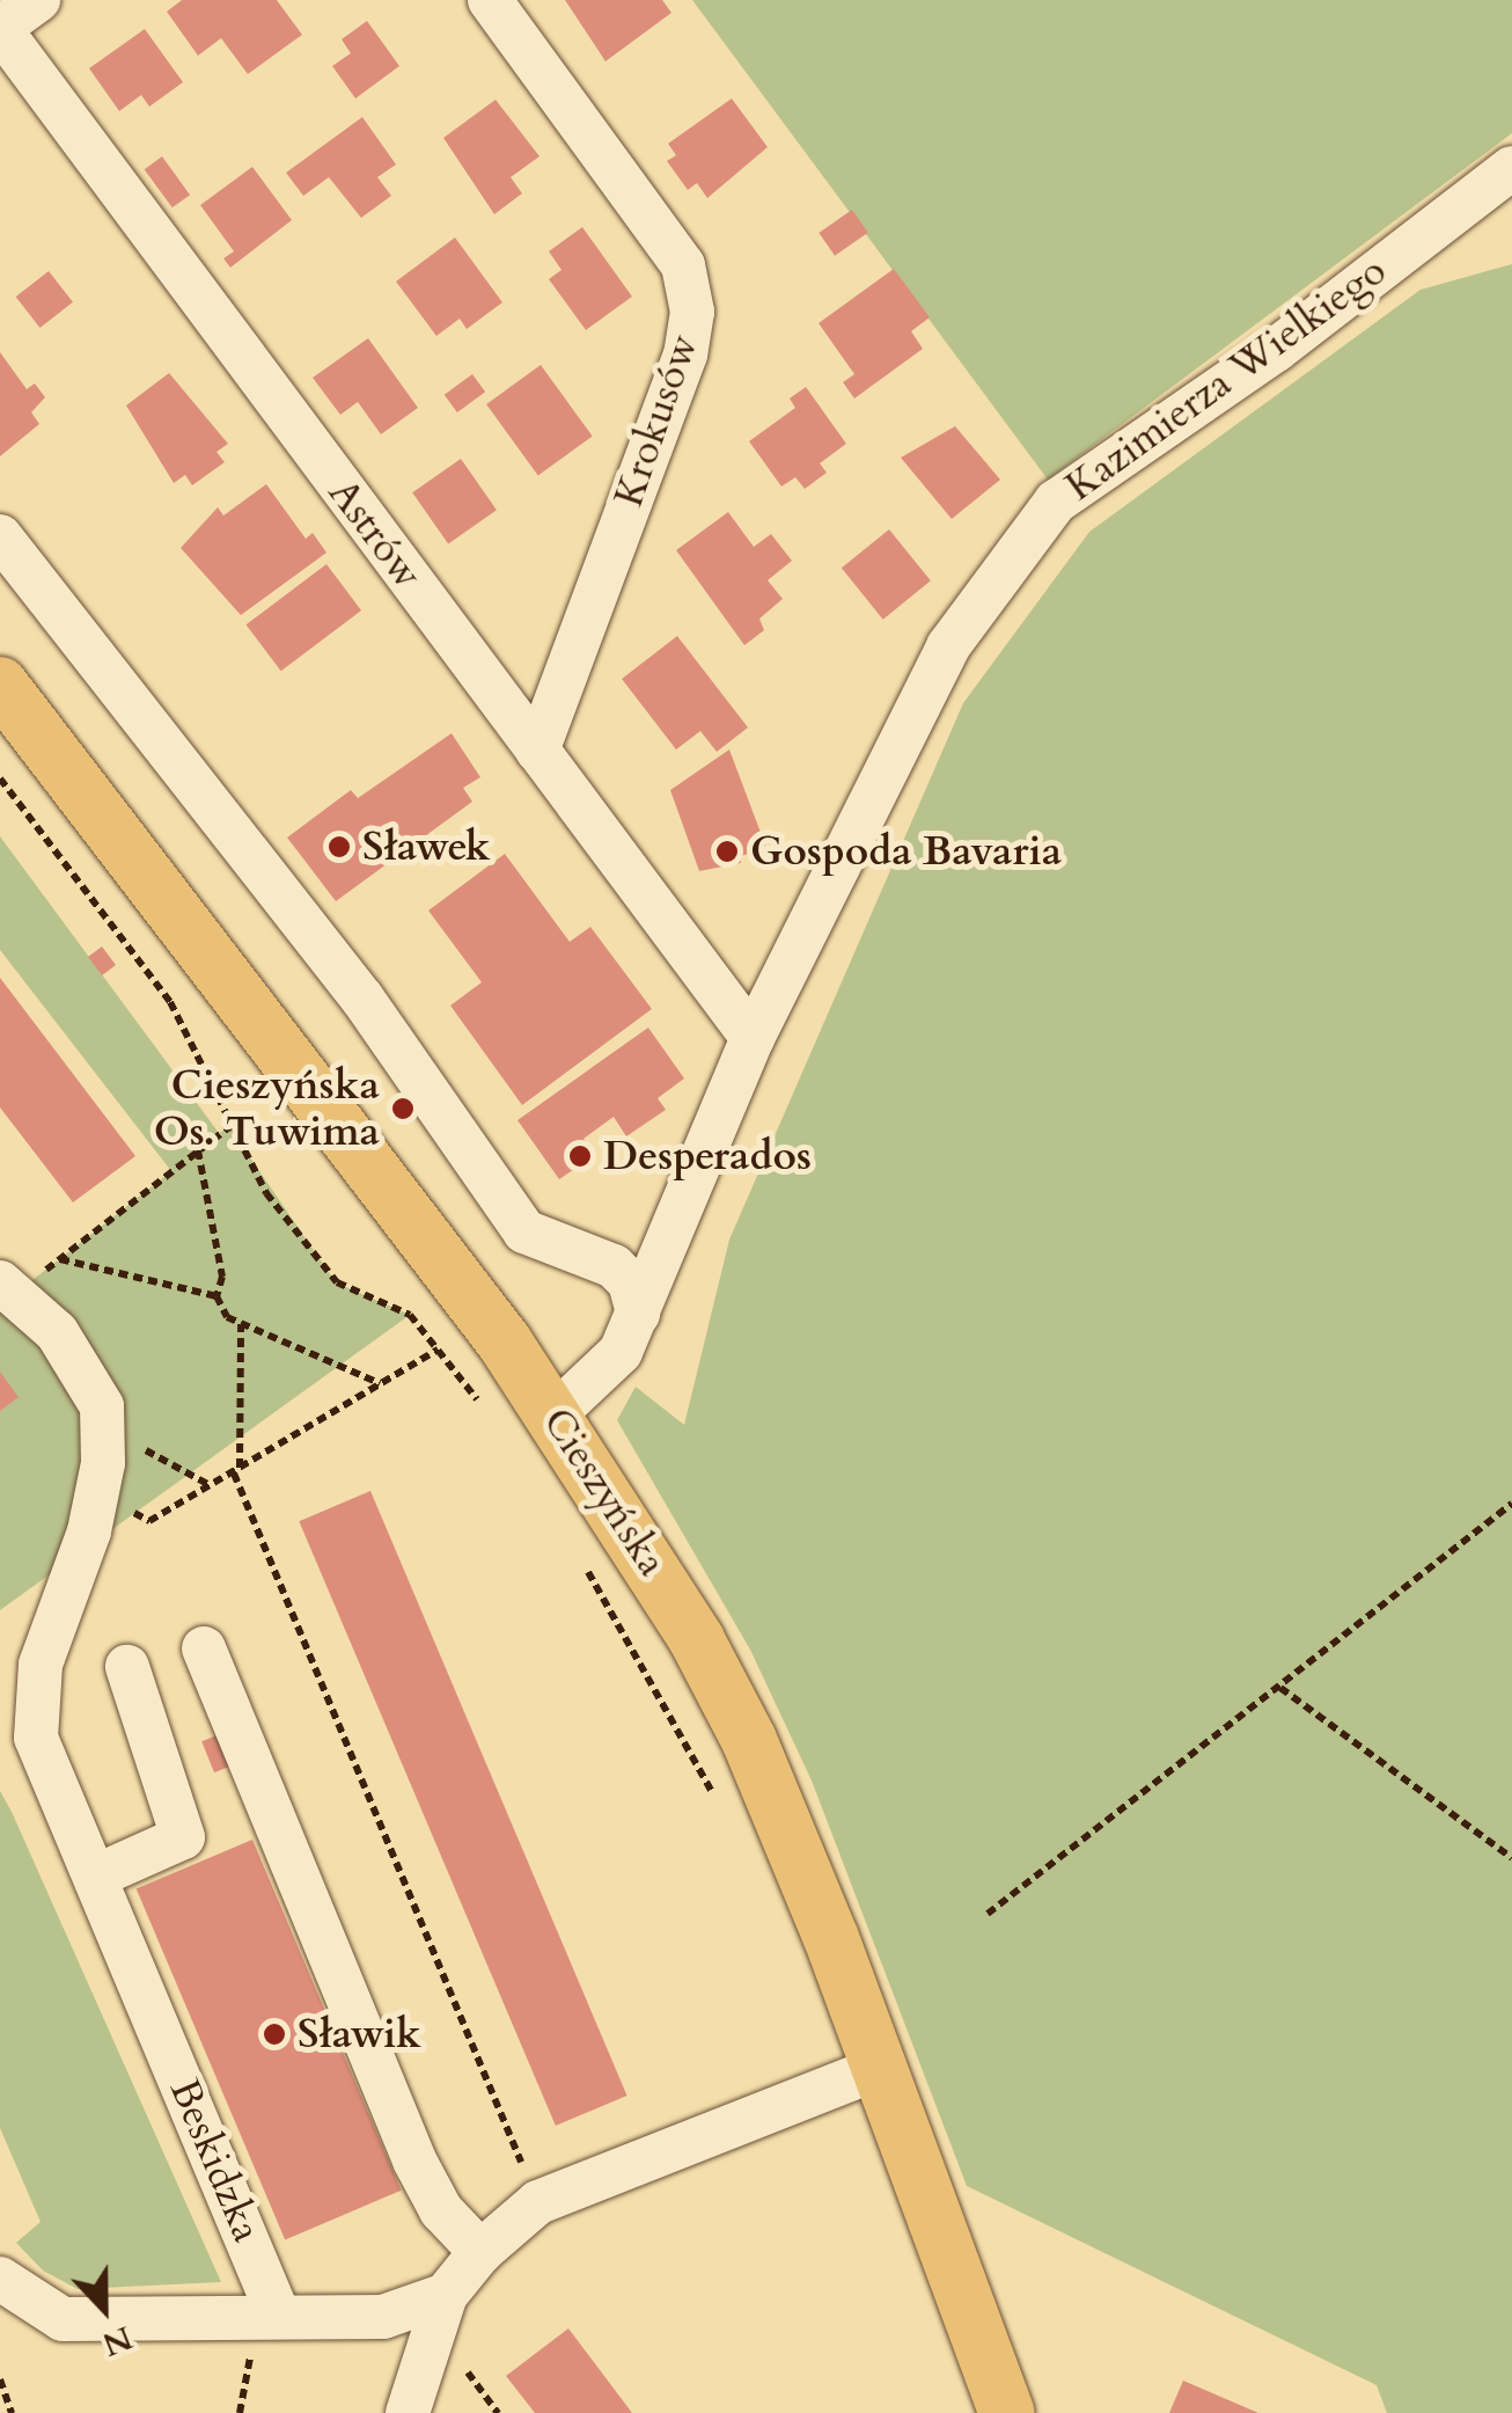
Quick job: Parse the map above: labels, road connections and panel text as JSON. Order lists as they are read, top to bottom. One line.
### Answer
{"streets":{"main road":["Cieszyńska"],"street":["Kazimierza Wielkiego","Krokusów","Astrów","Beskidzka"]},"crossings":[["Kazimierza Wielkiego","Astrów"],["Kazimierza Wielkiego","Cieszyńska"],["Krokusów","Astrów"]],"places":["Sławek","Gospoda Bavaria","Cieszyńska Os. Tuwima","Desperados","Sławik"],"north":"bottom"}
